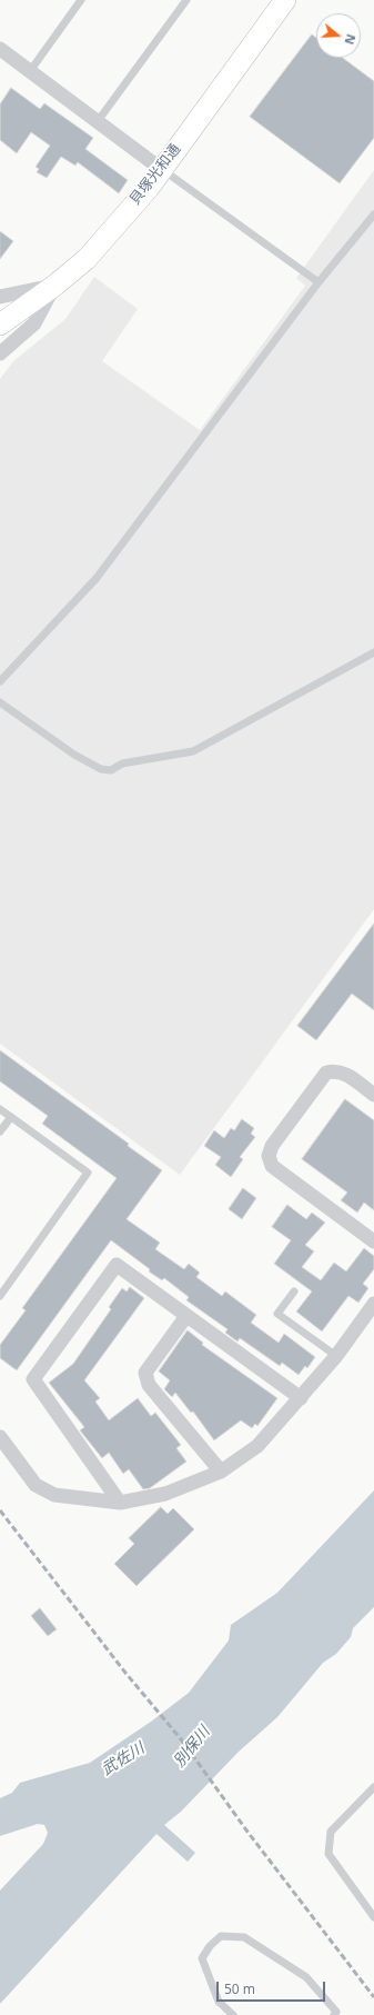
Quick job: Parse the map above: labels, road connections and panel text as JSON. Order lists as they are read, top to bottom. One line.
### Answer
{"streets":{"street":["貝塚光和通"]},"water":["別保川","武佐川"],"scale_bar":"50 m","north":"right"}
